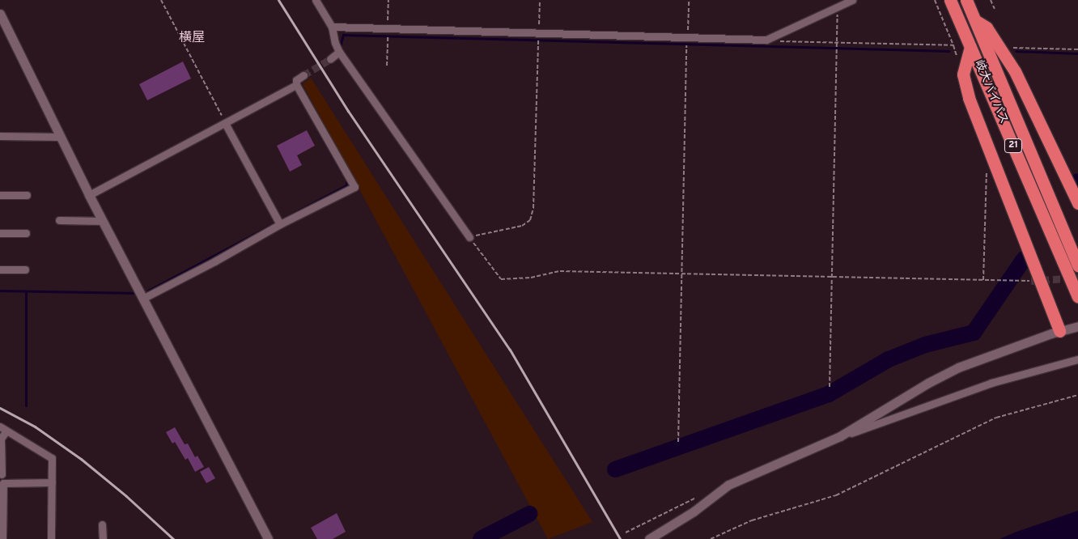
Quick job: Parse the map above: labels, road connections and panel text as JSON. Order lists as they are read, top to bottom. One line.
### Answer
{"streets":{"highway":["岐大バイパス","21"]},"districts":["横屋"]}
